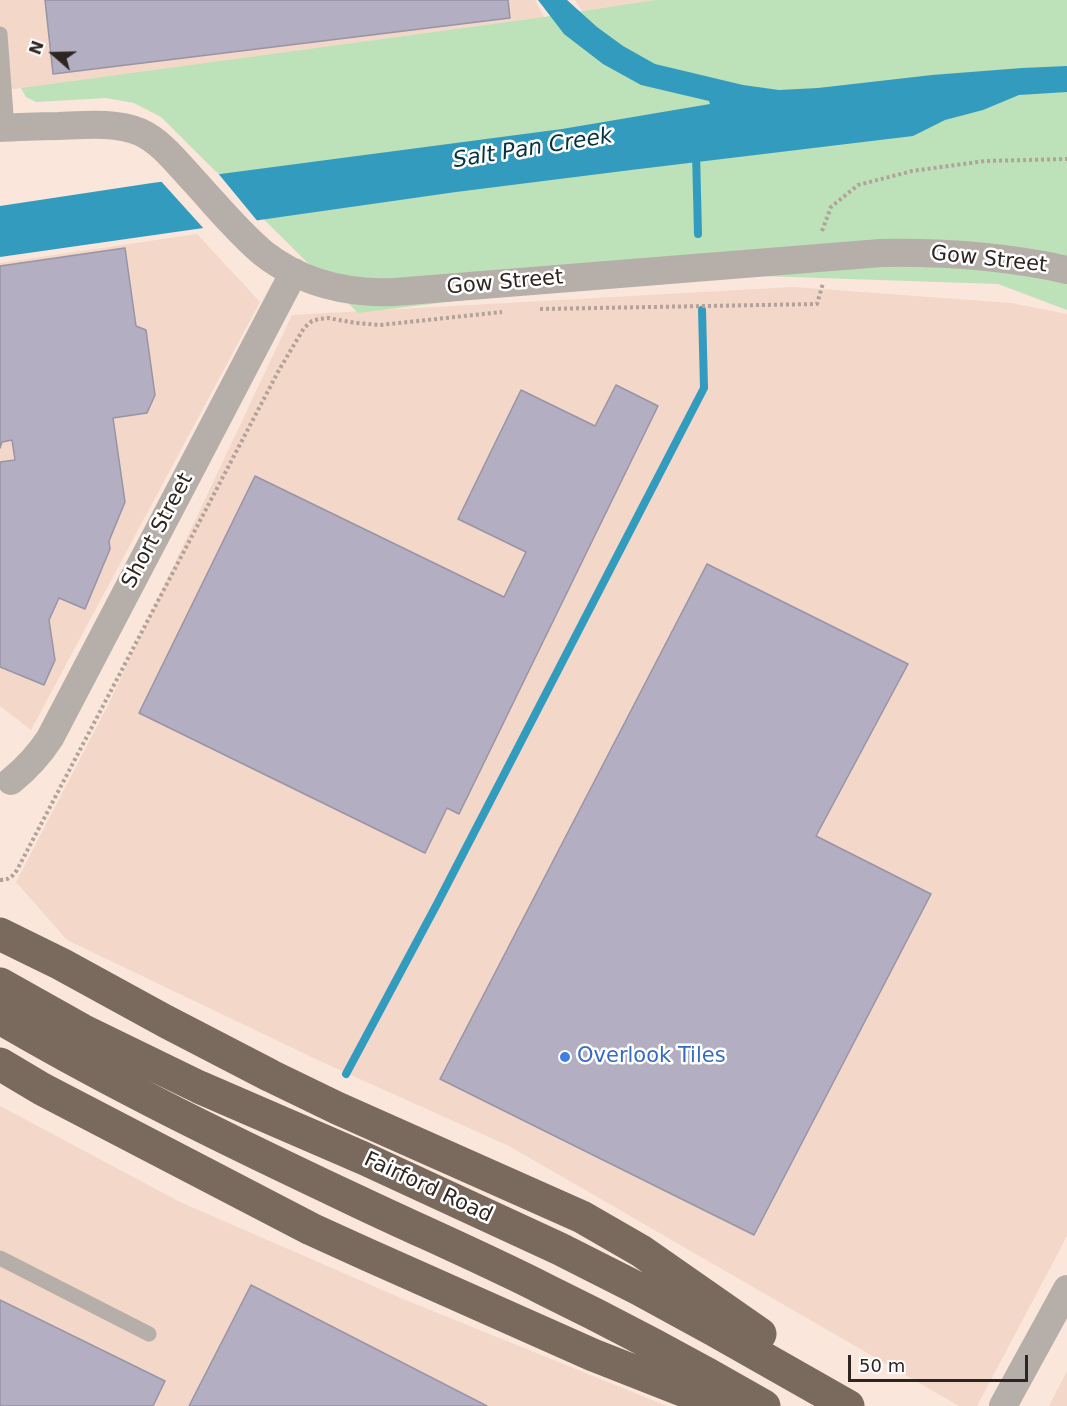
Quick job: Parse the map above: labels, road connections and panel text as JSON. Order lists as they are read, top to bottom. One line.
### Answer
{"streets":{"highway":["Fairford Road"],"street":["Gow Street","Short Street"]},"crossings":[["Gow Street","Short Street"]],"water":["Salt Pan Creek"],"places":["Overlook Tiles"],"scale_bar":"50 m","north":"left"}
